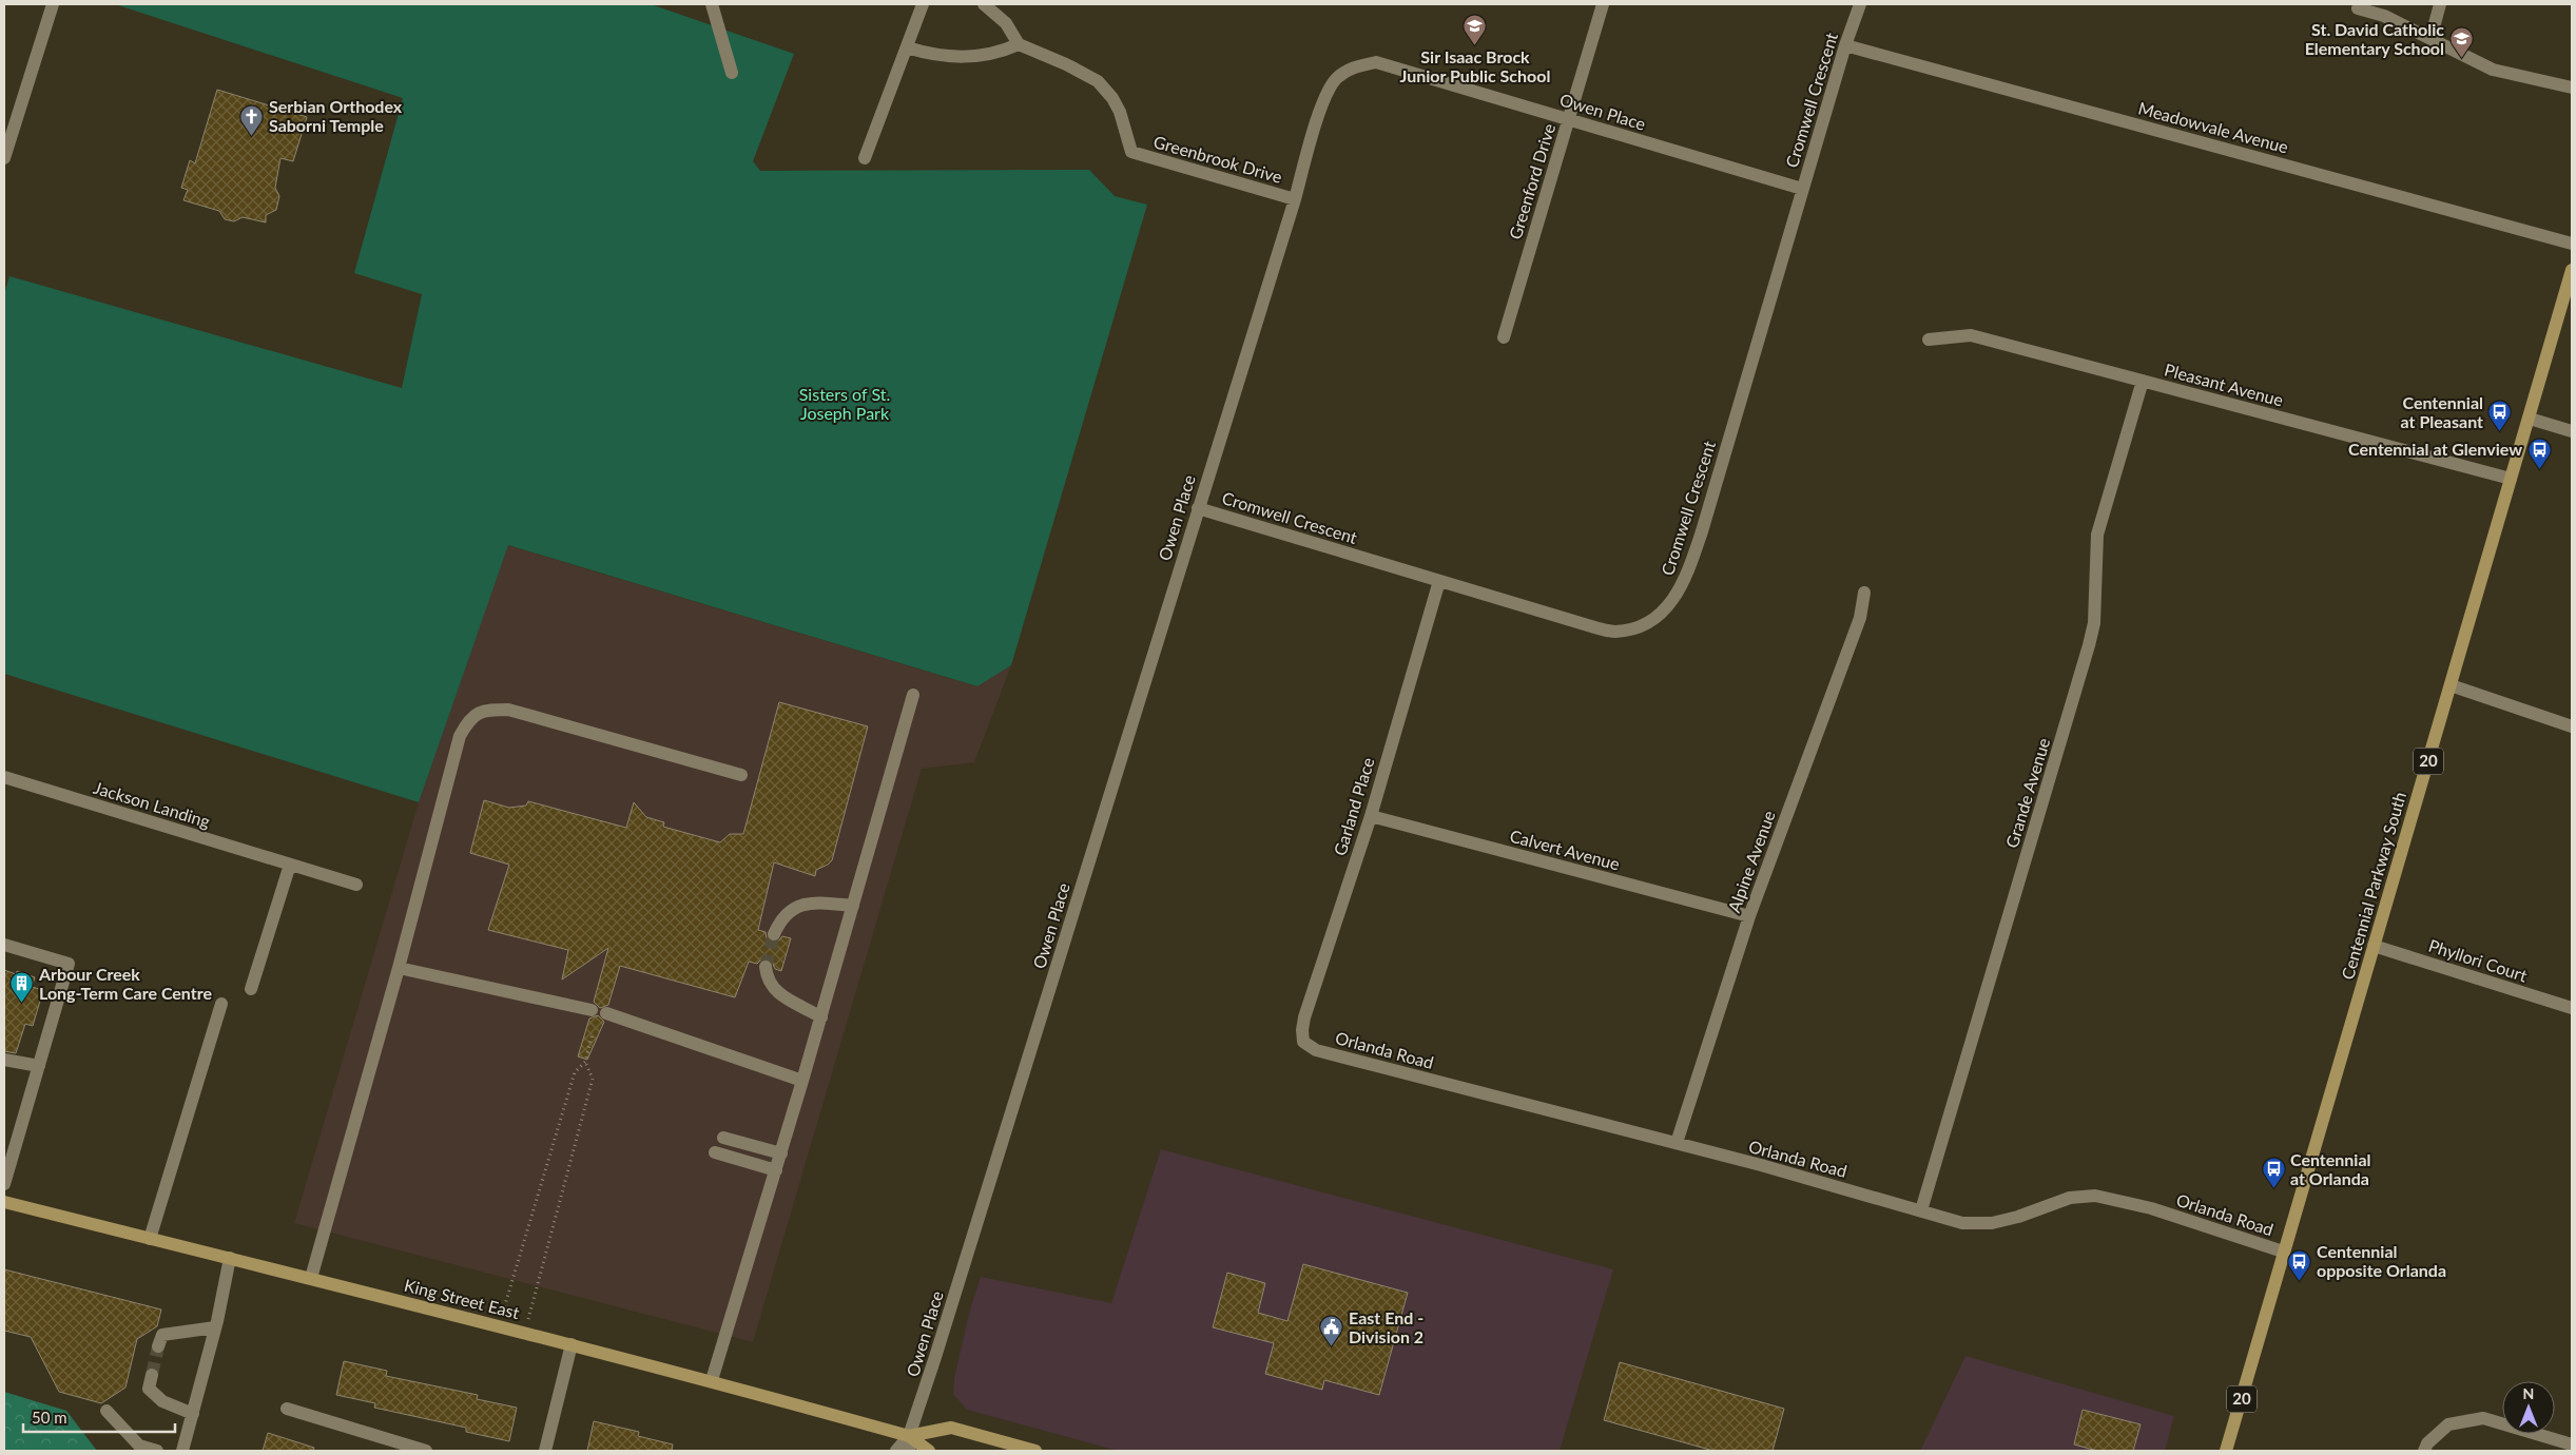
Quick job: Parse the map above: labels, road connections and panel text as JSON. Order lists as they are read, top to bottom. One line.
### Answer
{"streets":{"main road":["20","Centennial Parkway South","King Street East"],"street":["Cromwell Crescent","Owen Place","Meadowvale Avenue","Greenbrook Drive","Greenford Drive","Pleasant Avenue","Grande Avenue","Jackson Landing","Garland Place","Calvert Avenue","Alpine Avenue","Phyllori Court","Orlanda Road"]},"crossings":[["Cromwell Crescent","Owen Place"],["Cromwell Crescent","Meadowvale Avenue"],["Cromwell Crescent","Garland Place"],["Owen Place","Greenbrook Drive"],["Owen Place","Greenford Drive"],["Owen Place","King Street East"],["Pleasant Avenue","Grande Avenue"],["Pleasant Avenue","Centennial Parkway South"],["Grande Avenue","Orlanda Road"],["Garland Place","Calvert Avenue"],["Garland Place","Orlanda Road"],["Calvert Avenue","Alpine Avenue"],["Alpine Avenue","Orlanda Road"],["Centennial Parkway South","Phyllori Court"],["Centennial Parkway South","Orlanda Road"]],"parks":["Sisters of St. Joseph Park"],"places":{"school or university":["Sir Isaac Brock Junior Public School","St. David Catholic Elementary School"],"church":["Serbian Orthodex Saborni Temple"],"bus stop":["Centennial at Pleasant","Centennial at Glenview","Centennial at Orlanda","Centennial opposite Orlanda"],"building":["Arbour Creek Long-Term Care Centre"],"public building":["East End - Division 2"]},"scale_bar":"50 m","north":"top"}
